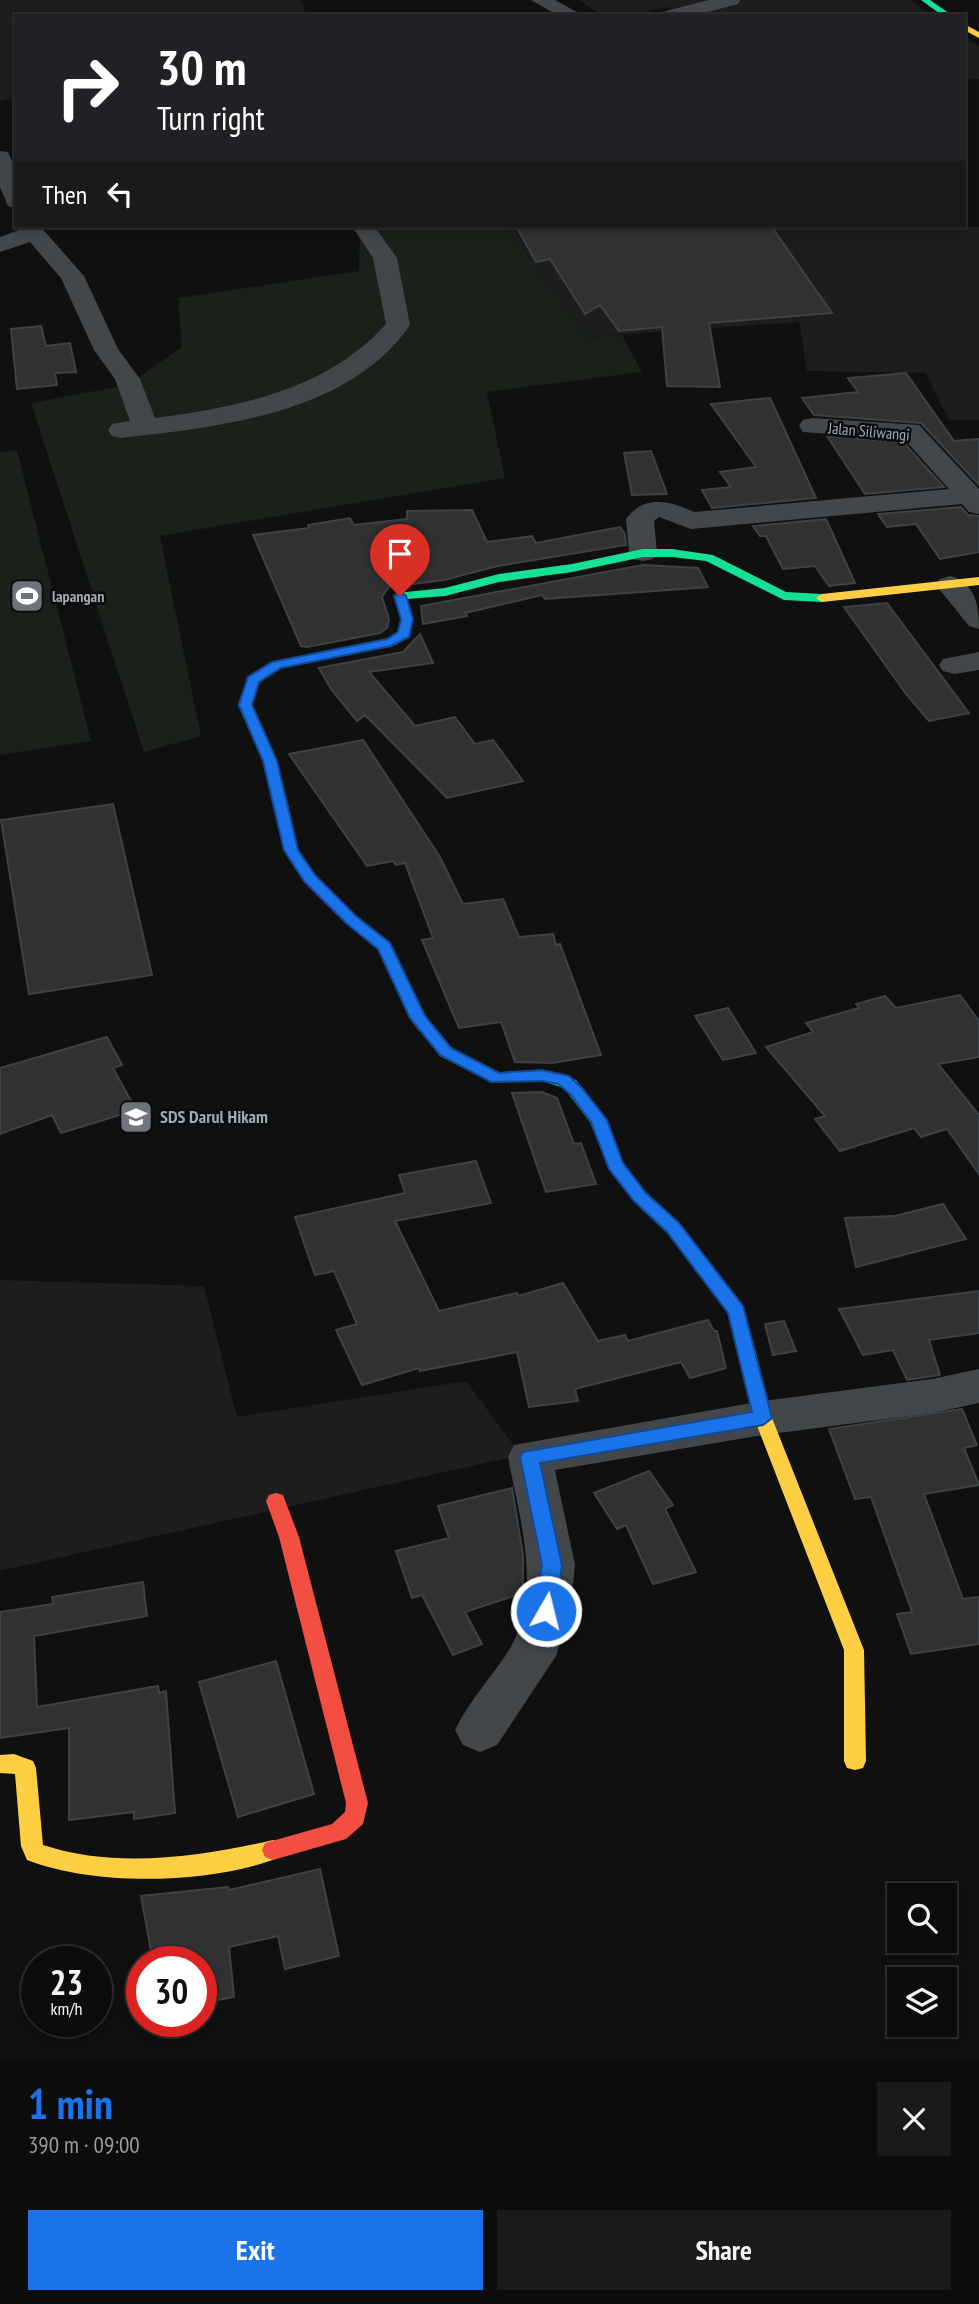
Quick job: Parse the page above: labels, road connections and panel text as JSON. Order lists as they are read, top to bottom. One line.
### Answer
{"streets":{"street":["Jalan Siliwangi"]},"places":{"sports":["lapangan"],"school or university":["SDS Darul Hikam"]},"page":{"turn":["30 m","Turn right"],"then":"Then","speed":"23 km/h","limit":"30","heading":["1 min","390 m · 09:00"],"buttons":["Exit","Share"]}}
